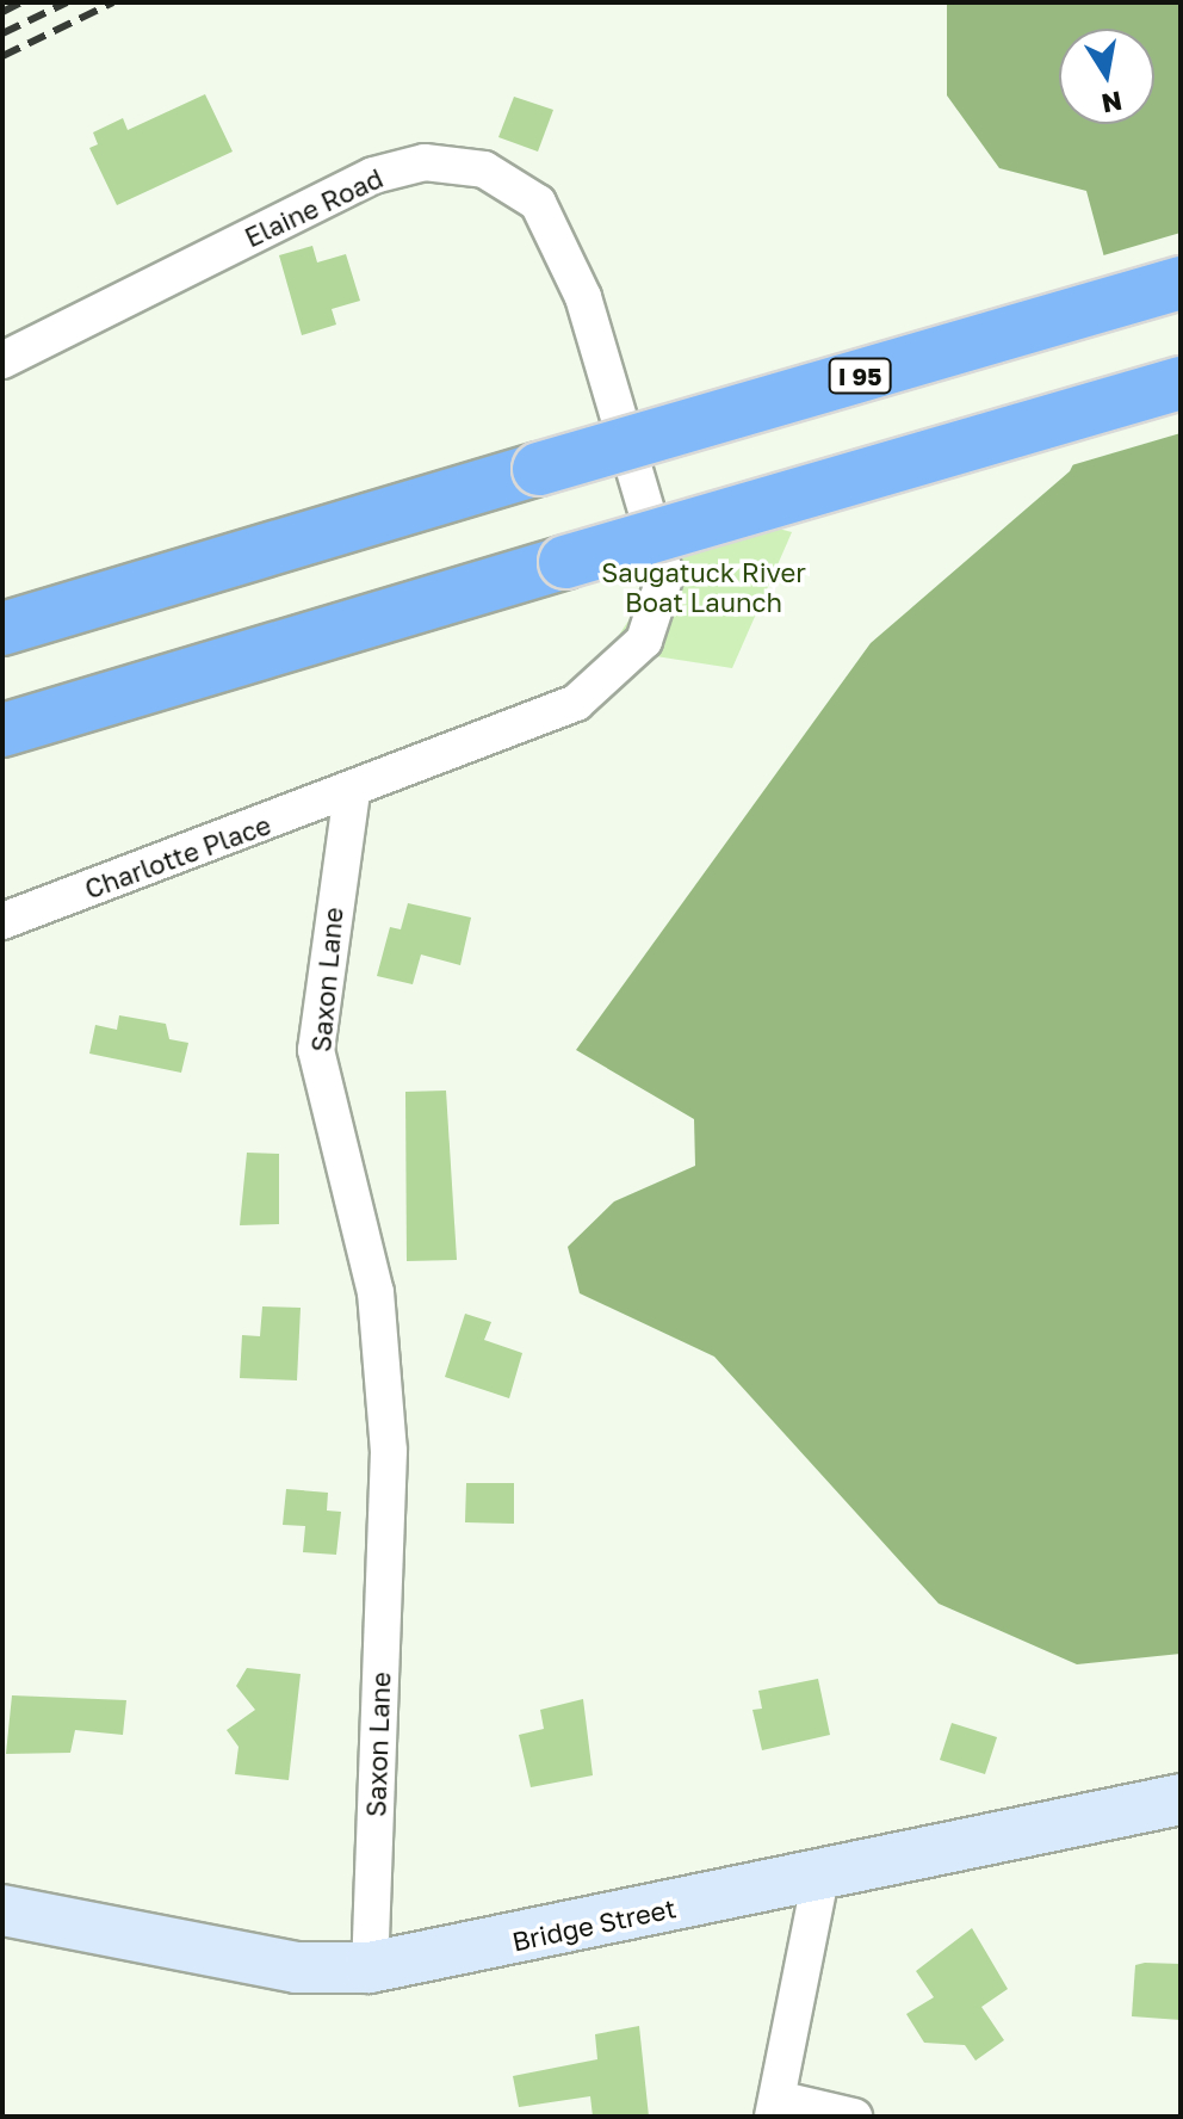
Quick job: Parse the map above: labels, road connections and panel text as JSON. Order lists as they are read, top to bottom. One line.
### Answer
{"streets":{"highway":["I 95"],"main road":["Bridge Street"],"street":["Elaine Road","Charlotte Place","Saxon Lane"]},"crossings":[["Elaine Road","Charlotte Place"],["Elaine Road","Saxon Lane"],["Charlotte Place","Saxon Lane"],["Saxon Lane","Bridge Street"]],"parks":["Saugatuck River Boat Launch"],"north":"bottom"}
